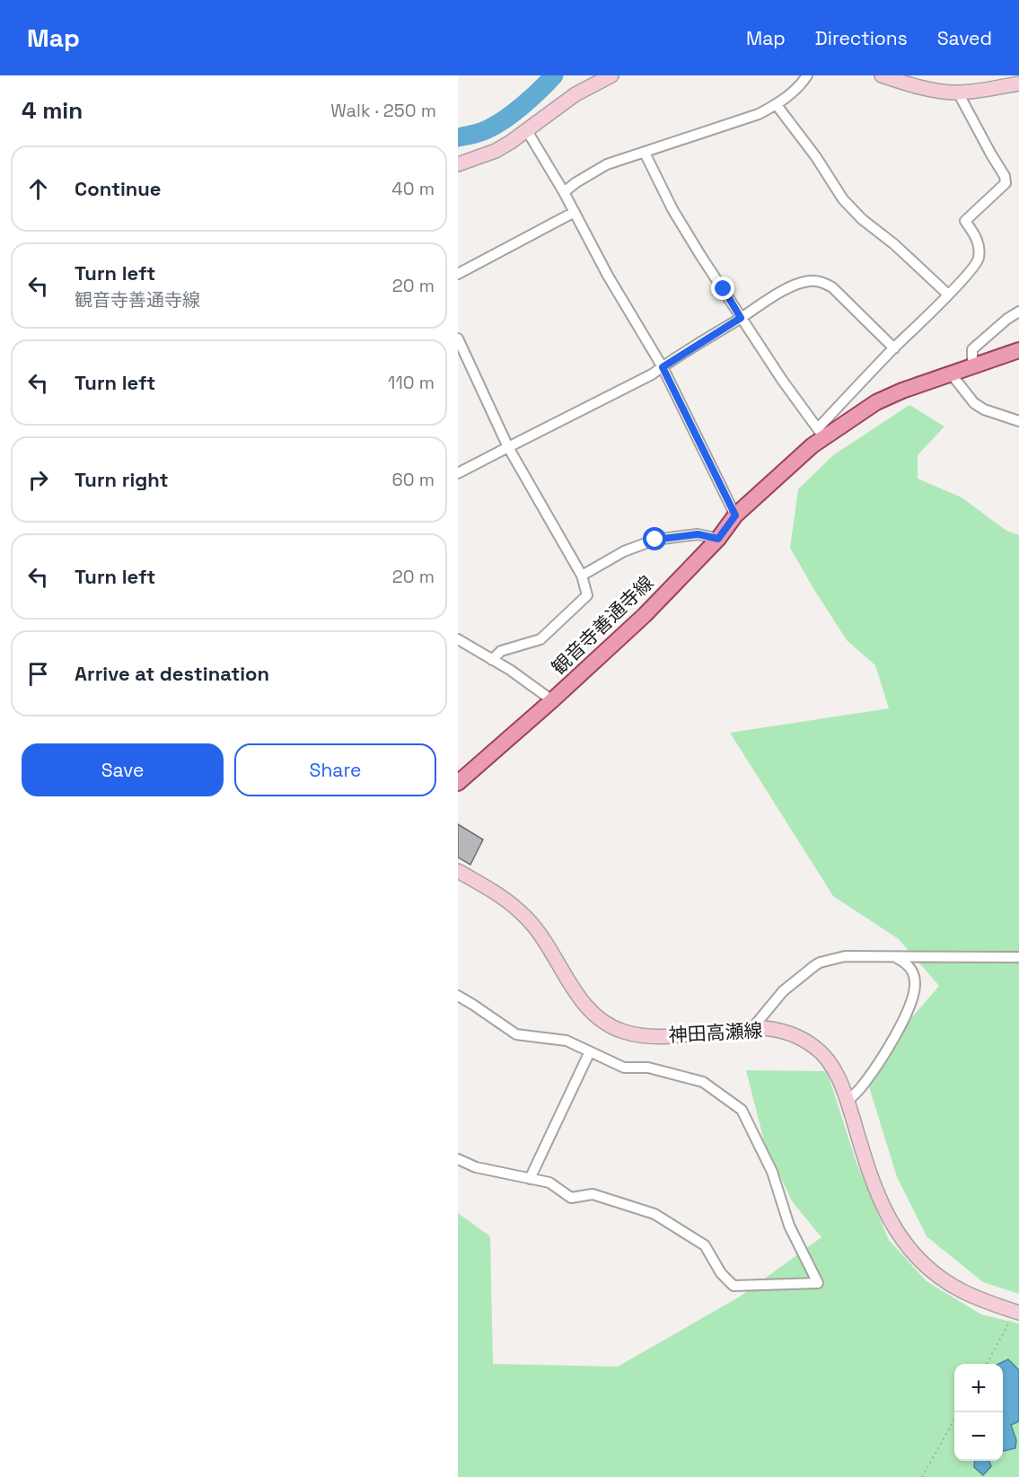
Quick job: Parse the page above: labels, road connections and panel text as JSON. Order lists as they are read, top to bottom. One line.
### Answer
{"streets":{"main road":["観音寺善通寺線","神田高瀬線"]},"page":{"header":"Map","nav":["Map","Directions","Saved"],"heading":["4 min","Walk · 250 m"],"list":[["Continue","40 m"],["Turn left","観音寺善通寺線","20 m"],["Turn left","110 m"],["Turn right","60 m"],["Turn left","20 m"],"Arrive at destination"],"buttons":["Save","Share"],"map_buttons":["+","−"]}}
